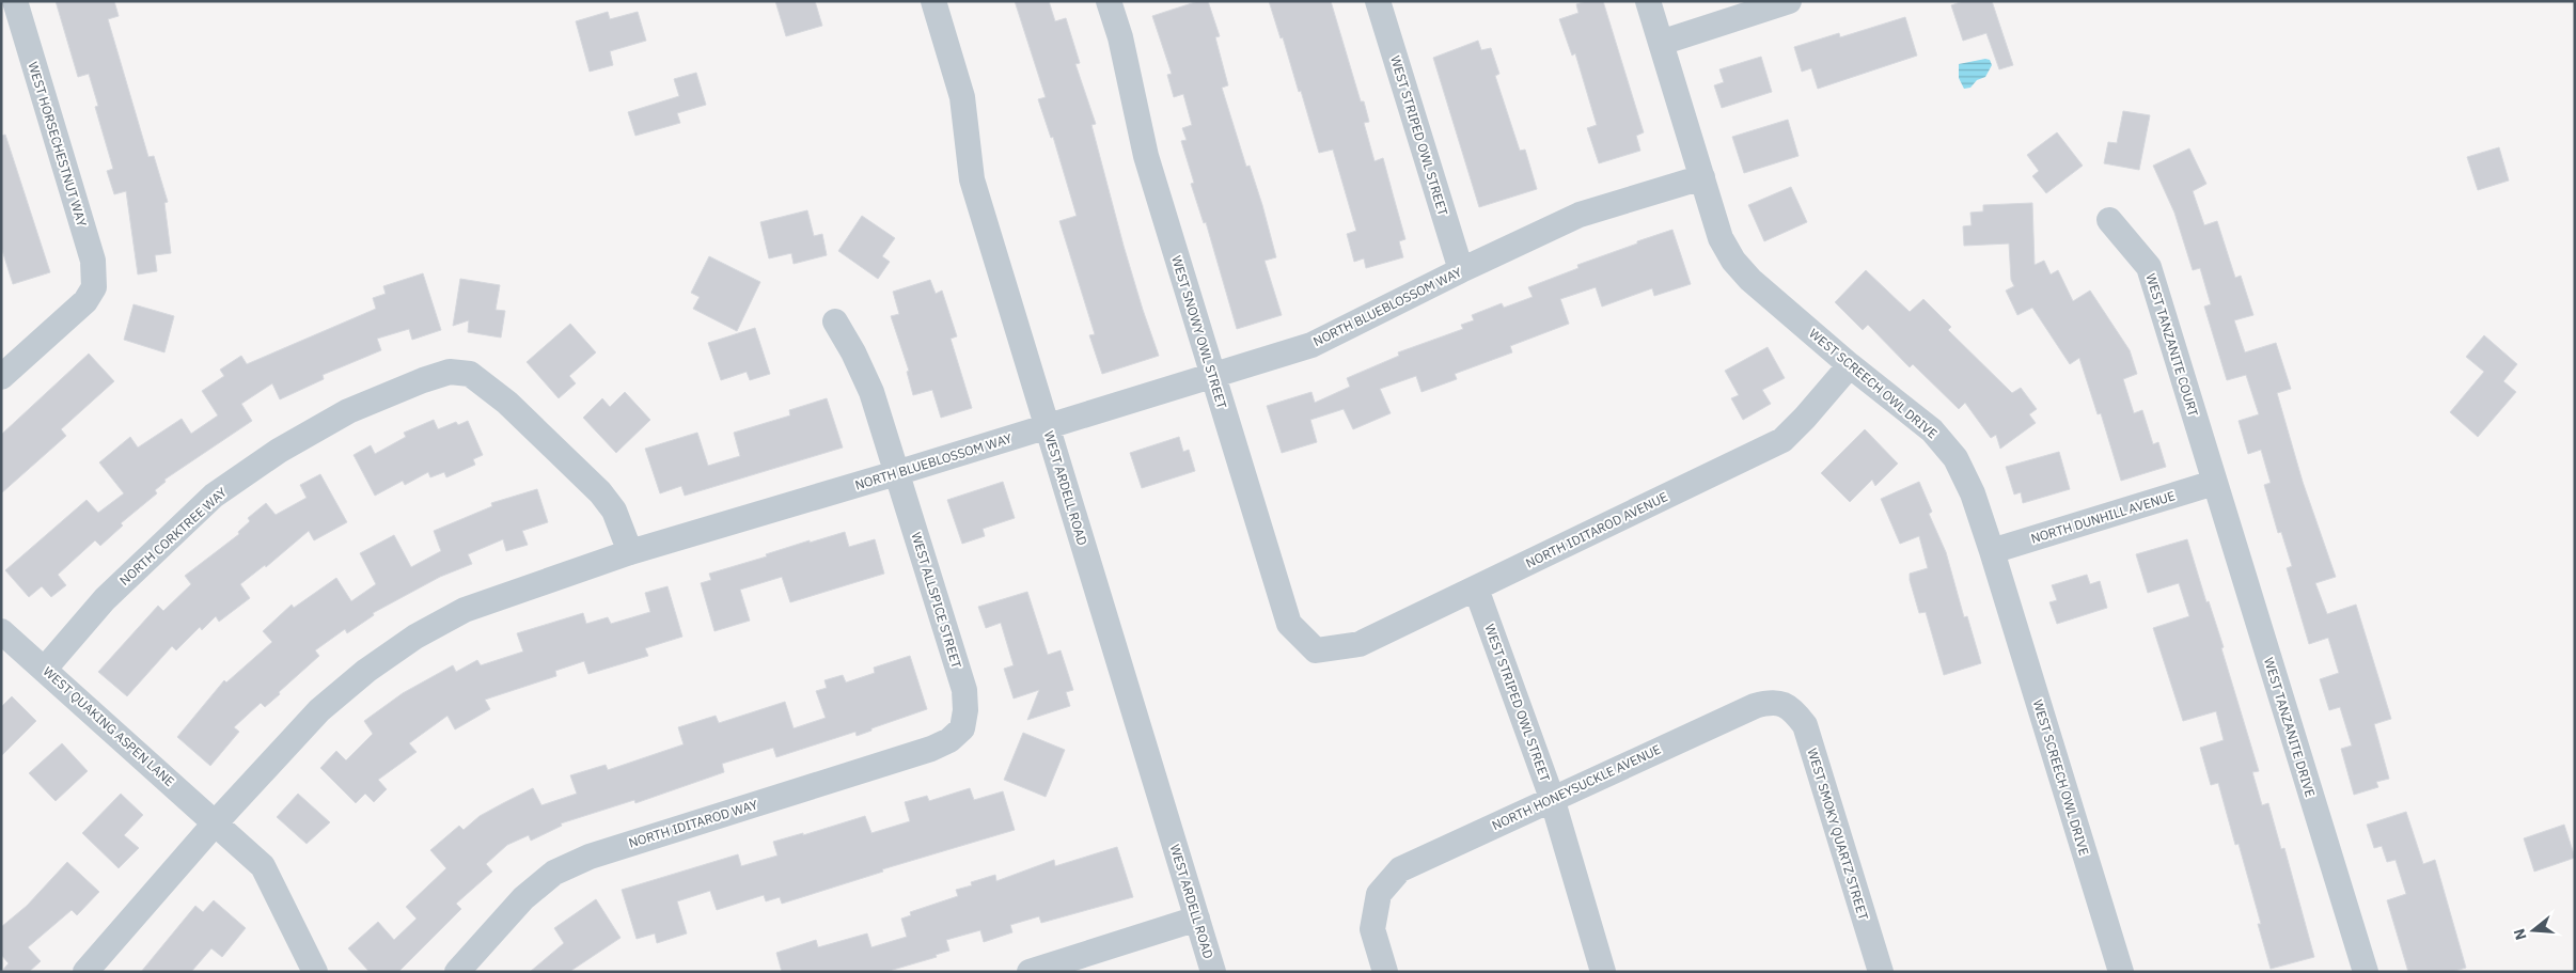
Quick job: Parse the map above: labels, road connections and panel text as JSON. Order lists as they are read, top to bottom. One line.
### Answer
{"streets":{"street":["WEST STRIPED OWL STREET","WEST HORSECHESTNUT WAY","NORTH BLUEBLOSSOM WAY","WEST SNOWY OWL STREET","WEST TANZANITE COURT","WEST SCREECH OWL DRIVE","WEST ARDELL ROAD","NORTH DUNHILL AVENUE","NORTH IDITAROD AVENUE","NORTH CORKTREE WAY","WEST ALLSPICE STREET","WEST QUAKING ASPEN LANE","WEST TANZANITE DRIVE","NORTH HONEYSUCKLE AVENUE","NORTH IDITAROD WAY","WEST SMOKY QUARTZ STREET"]},"crossings":[["WEST STRIPED OWL STREET","NORTH BLUEBLOSSOM WAY"],["WEST STRIPED OWL STREET","NORTH IDITAROD AVENUE"],["WEST STRIPED OWL STREET","NORTH HONEYSUCKLE AVENUE"],["NORTH BLUEBLOSSOM WAY","WEST SNOWY OWL STREET"],["NORTH BLUEBLOSSOM WAY","WEST SCREECH OWL DRIVE"],["NORTH BLUEBLOSSOM WAY","WEST ARDELL ROAD"],["NORTH BLUEBLOSSOM WAY","NORTH CORKTREE WAY"],["NORTH BLUEBLOSSOM WAY","WEST ALLSPICE STREET"],["NORTH BLUEBLOSSOM WAY","WEST QUAKING ASPEN LANE"],["WEST SNOWY OWL STREET","NORTH IDITAROD AVENUE"],["WEST TANZANITE COURT","NORTH DUNHILL AVENUE"],["WEST TANZANITE COURT","WEST TANZANITE DRIVE"],["WEST SCREECH OWL DRIVE","NORTH DUNHILL AVENUE"],["WEST SCREECH OWL DRIVE","NORTH IDITAROD AVENUE"],["NORTH DUNHILL AVENUE","WEST TANZANITE DRIVE"],["NORTH CORKTREE WAY","WEST QUAKING ASPEN LANE"],["WEST ALLSPICE STREET","NORTH IDITAROD WAY"],["NORTH HONEYSUCKLE AVENUE","WEST SMOKY QUARTZ STREET"]],"north":"left"}
